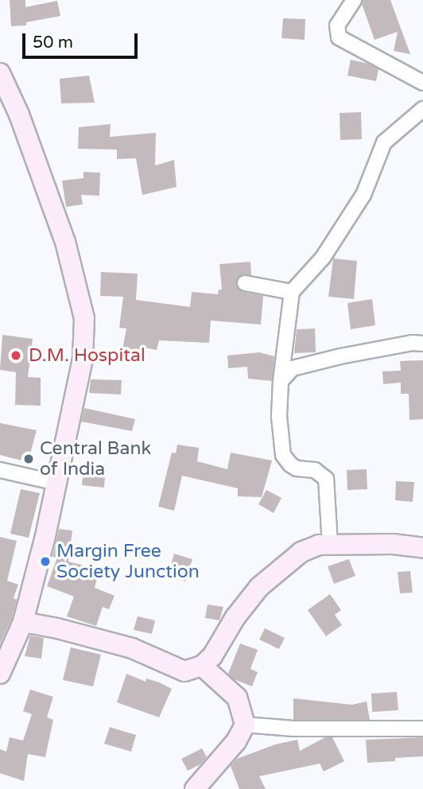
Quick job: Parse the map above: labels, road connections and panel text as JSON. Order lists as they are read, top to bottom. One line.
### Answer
{"places":["D.M. Hospital","Central Bank of India","Margin Free Society Junction"],"scale_bar":"50 m"}
